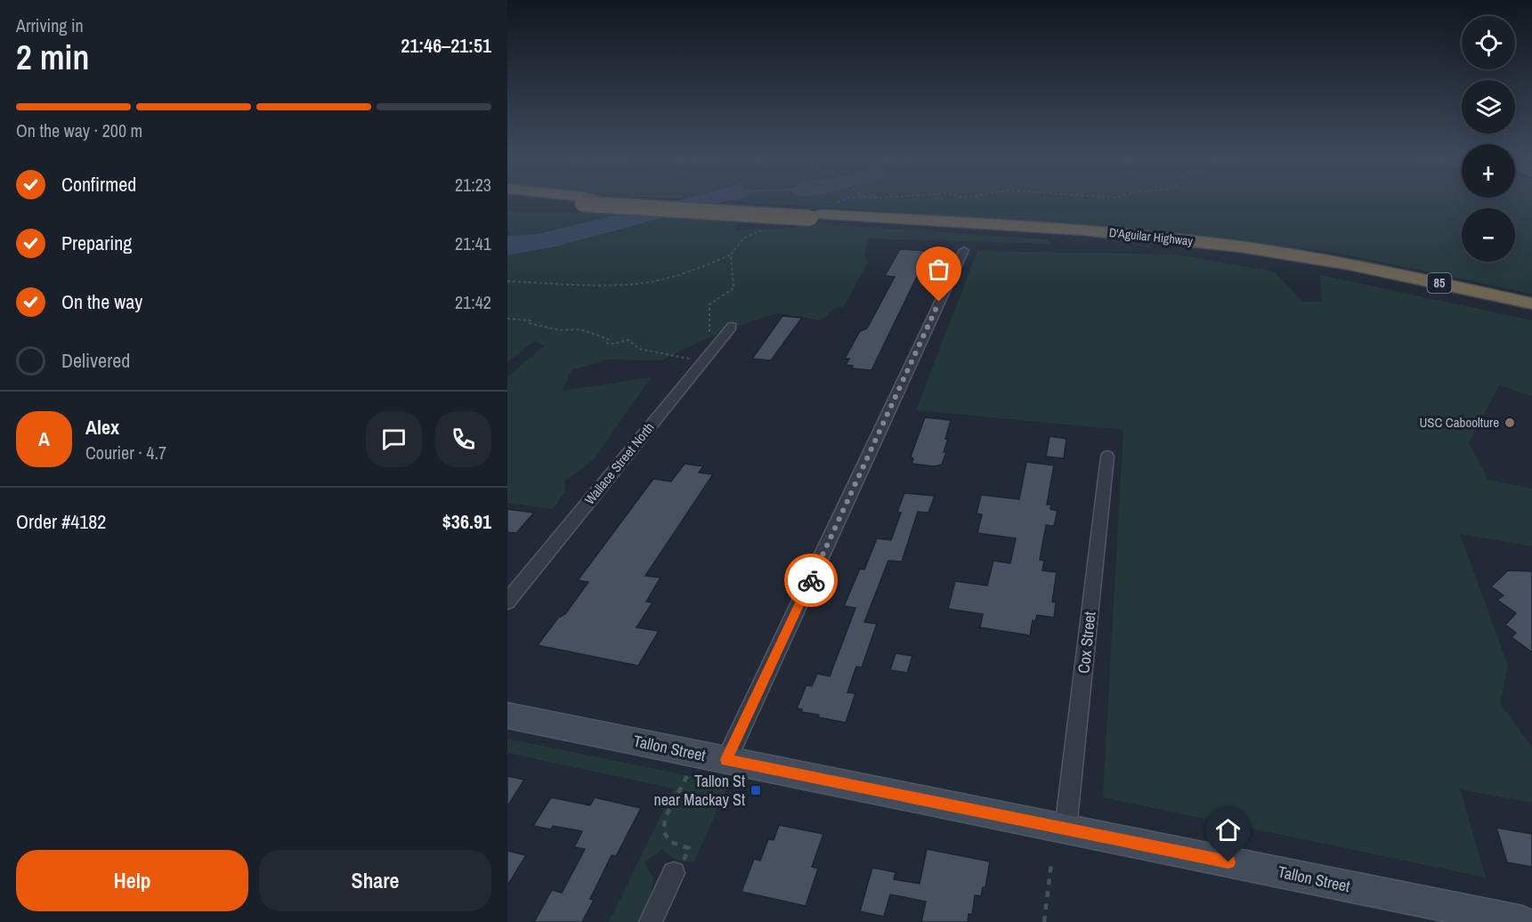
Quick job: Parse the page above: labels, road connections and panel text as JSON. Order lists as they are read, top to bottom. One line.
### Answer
{"streets":{"highway":["D'Aguilar Highway","85"],"street":["Wallace Street North","Cox Street","Tallon Street"]},"crossings":[["Cox Street","Tallon Street"]],"places":{"other":["USC Caboolture"],"transit":["Tallon St near Mackay St"]},"page":{"heading":["2 min","Arriving in","21:46–21:51"],"panel":["Alex","Courier · 4.7","Order #4182","$36.91"],"map_buttons":["+","−"],"bar":"On the way · 200 m","list":[["Confirmed","21:23"],["Preparing","21:41"],["On the way","21:42"],"Delivered"],"round":"A","buttons":["Help","Share"]}}
